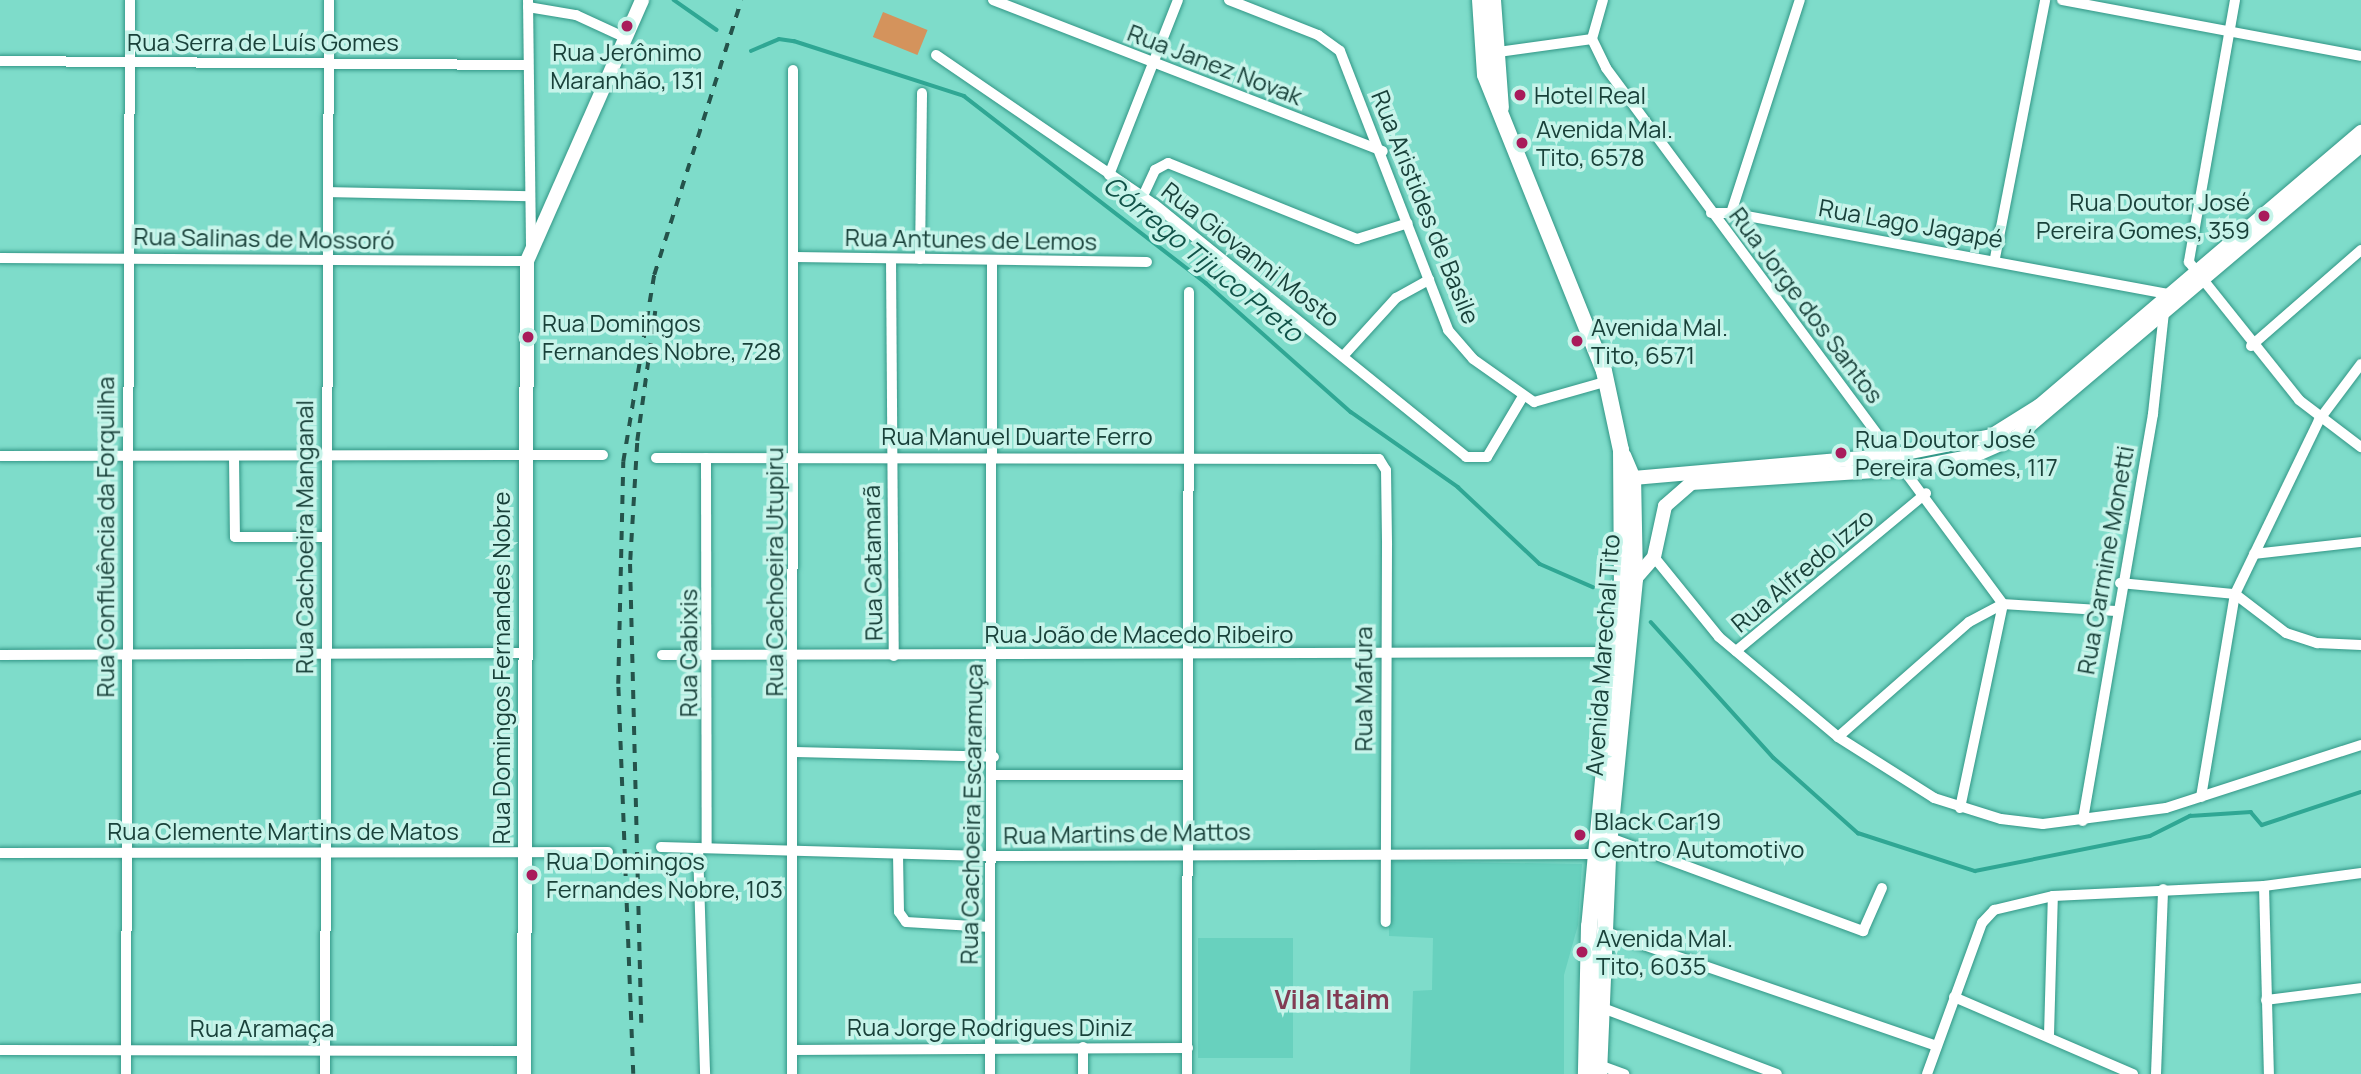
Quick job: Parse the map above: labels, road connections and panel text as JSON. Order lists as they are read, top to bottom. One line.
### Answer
{"streets":{"main road":["Avenida Marechal Tito","Rua Domingos Fernandes Nobre"],"street":["Rua Serra de Luís Gomes","Rua Janez Novak","Rua Aristides de Basile","Rua Lago Jagapé","Rua Salinas de Mossoró","Rua Antunes de Lemos","Rua Giovanni Mosto","Rua Jorge dos Santos","Rua Manuel Duarte Ferro","Rua Confluência da Forquilha","Rua Cachoeira Manganal","Rua Carmine Monetti","Rua Catamarã","Rua Alfredo Izzo","Rua Cachoeira Utupiru","Rua João de Macedo Ribeiro","Rua Cabixis","Rua Mafura","Rua Cachoeira Escaramuça","Rua Clemente Martins de Matos","Rua Martins de Mattos","Rua Jorge Rodrigues Diniz","Rua Aramaça"]},"crossings":[["Rua Serra de Luís Gomes","Rua Confluência da Forquilha"],["Rua Serra de Luís Gomes","Rua Cachoeira Manganal"],["Rua Serra de Luís Gomes","Rua Domingos Fernandes Nobre"],["Rua Janez Novak","Rua Aristides de Basile"],["Rua Aristides de Basile","Rua Giovanni Mosto"],["Rua Lago Jagapé","Rua Jorge dos Santos"],["Rua Lago Jagapé","Rua Carmine Monetti"],["Rua Salinas de Mossoró","Rua Confluência da Forquilha"],["Rua Salinas de Mossoró","Rua Cachoeira Manganal"],["Rua Salinas de Mossoró","Rua Domingos Fernandes Nobre"],["Rua Antunes de Lemos","Rua Catamarã"],["Rua Antunes de Lemos","Rua Cachoeira Utupiru"],["Rua Antunes de Lemos","Rua Cachoeira Escaramuça"],["Rua Jorge dos Santos","Rua Alfredo Izzo"],["Rua Manuel Duarte Ferro","Rua Catamarã"],["Rua Manuel Duarte Ferro","Rua Cachoeira Utupiru"],["Rua Manuel Duarte Ferro","Rua Cabixis"],["Rua Manuel Duarte Ferro","Rua Mafura"],["Rua Manuel Duarte Ferro","Rua Cachoeira Escaramuça"],["Rua Confluência da Forquilha","Rua Clemente Martins de Matos"],["Rua Confluência da Forquilha","Rua Aramaça"],["Rua Cachoeira Manganal","Rua Clemente Martins de Matos"],["Rua Cachoeira Manganal","Rua Aramaça"],["Rua Catamarã","Rua João de Macedo Ribeiro"],["Rua Cachoeira Utupiru","Rua João de Macedo Ribeiro"],["Rua Cachoeira Utupiru","Rua Martins de Mattos"],["Rua Cachoeira Utupiru","Rua Jorge Rodrigues Diniz"],["Rua João de Macedo Ribeiro","Rua Cabixis"],["Rua João de Macedo Ribeiro","Avenida Marechal Tito"],["Rua João de Macedo Ribeiro","Rua Mafura"],["Rua João de Macedo Ribeiro","Rua Cachoeira Escaramuça"],["Rua Cabixis","Rua Martins de Mattos"],["Avenida Marechal Tito","Rua Martins de Mattos"],["Rua Domingos Fernandes Nobre","Rua Clemente Martins de Matos"],["Rua Domingos Fernandes Nobre","Rua Aramaça"],["Rua Mafura","Rua Martins de Mattos"],["Rua Cachoeira Escaramuça","Rua Martins de Mattos"],["Rua Cachoeira Escaramuça","Rua Jorge Rodrigues Diniz"]],"districts":["Vila Itaim"],"water":["Córrego Tijuco Preto"],"places":["Rua Jerônimo Maranhão, 131","Hotel Real","Avenida Mal. Tito, 6578","Rua Doutor José Pereira Gomes, 359","Rua Domingos Fernandes Nobre, 728","Avenida Mal. Tito, 6571","Rua Doutor José Pereira Gomes, 117","Black Car19 Centro Automotivo","Rua Domingos Fernandes Nobre, 103","Avenida Mal. Tito, 6035"]}
